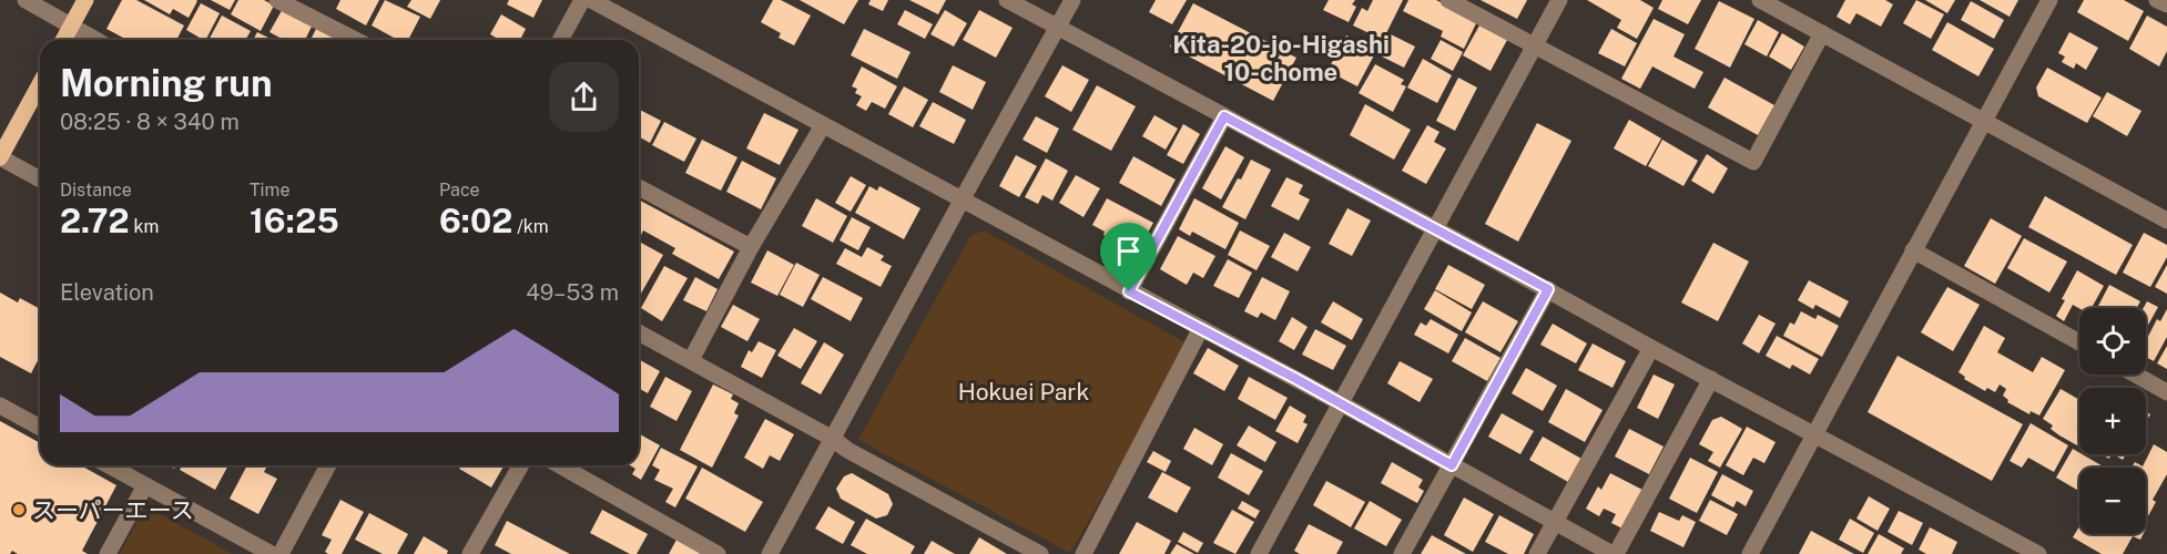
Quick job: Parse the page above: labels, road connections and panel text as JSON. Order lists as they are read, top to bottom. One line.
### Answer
{"districts":["Kita-20-jo-Higashi 10-chome"],"parks":["Hokuei Park"],"places":["スーパーエース"],"page":{"heading":["Morning run","08:25 · 8 × 340 m"],"stats":[["Distance","2.72 km"],["Time","16:25"],["Pace","6:02 /km"]],"chart":["Elevation","49–53 m"],"map_buttons":["+","−"]}}
